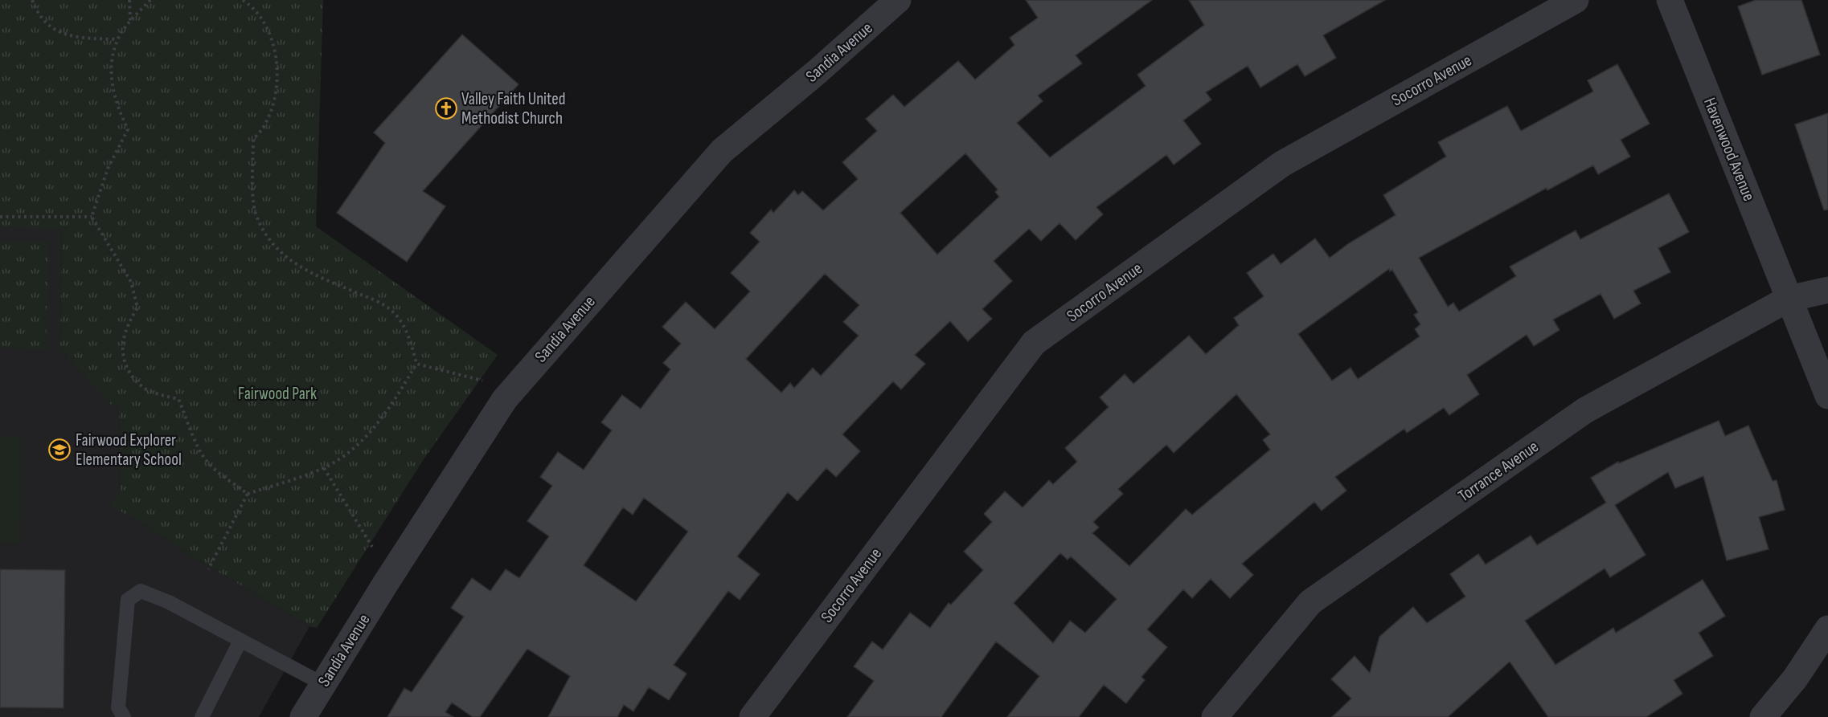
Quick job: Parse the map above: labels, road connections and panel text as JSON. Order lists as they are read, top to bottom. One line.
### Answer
{"streets":{"street":["Sandia Avenue","Socorro Avenue","Havenwood Avenue","Torrance Avenue"]},"crossings":[["Havenwood Avenue","Torrance Avenue"]],"parks":["Fairwood Park"],"places":{"church":["Valley Faith United Methodist Church"],"school or university":["Fairwood Explorer Elementary School"]}}
